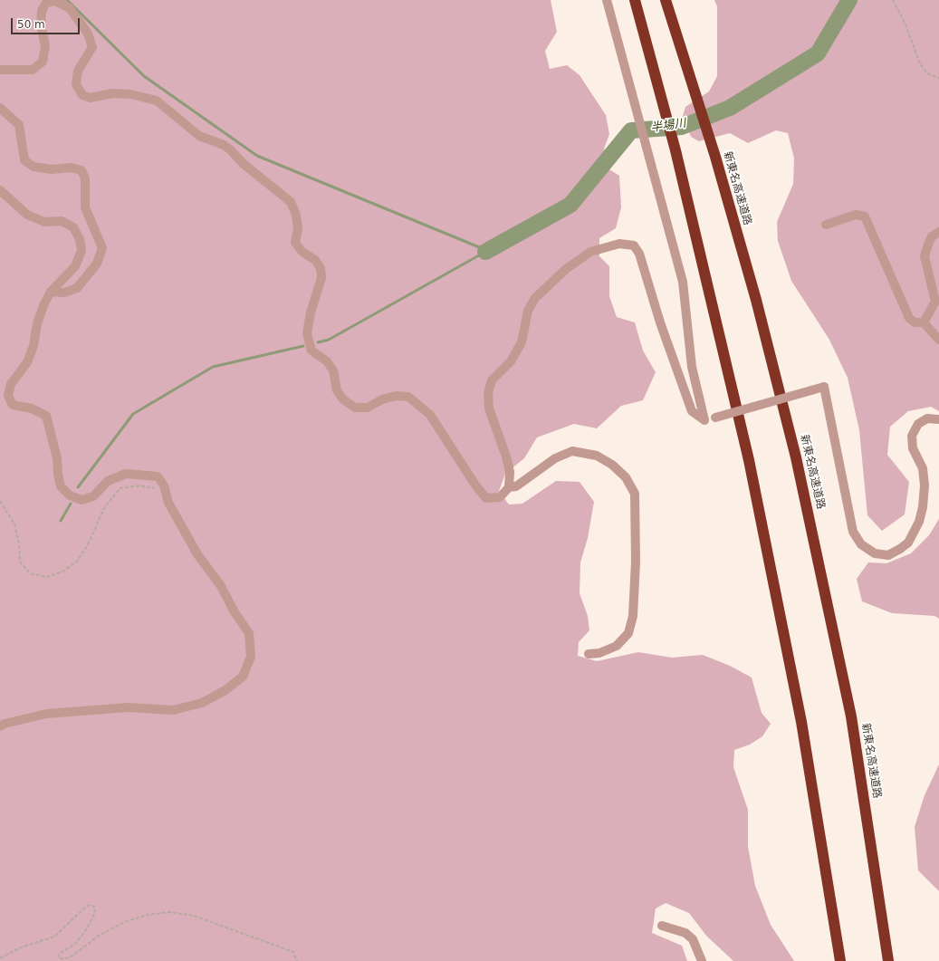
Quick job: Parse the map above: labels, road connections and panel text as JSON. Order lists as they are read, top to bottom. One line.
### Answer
{"streets":{"highway":["新東名高速道路"]},"water":["半場川"],"scale_bar":"50 m"}
